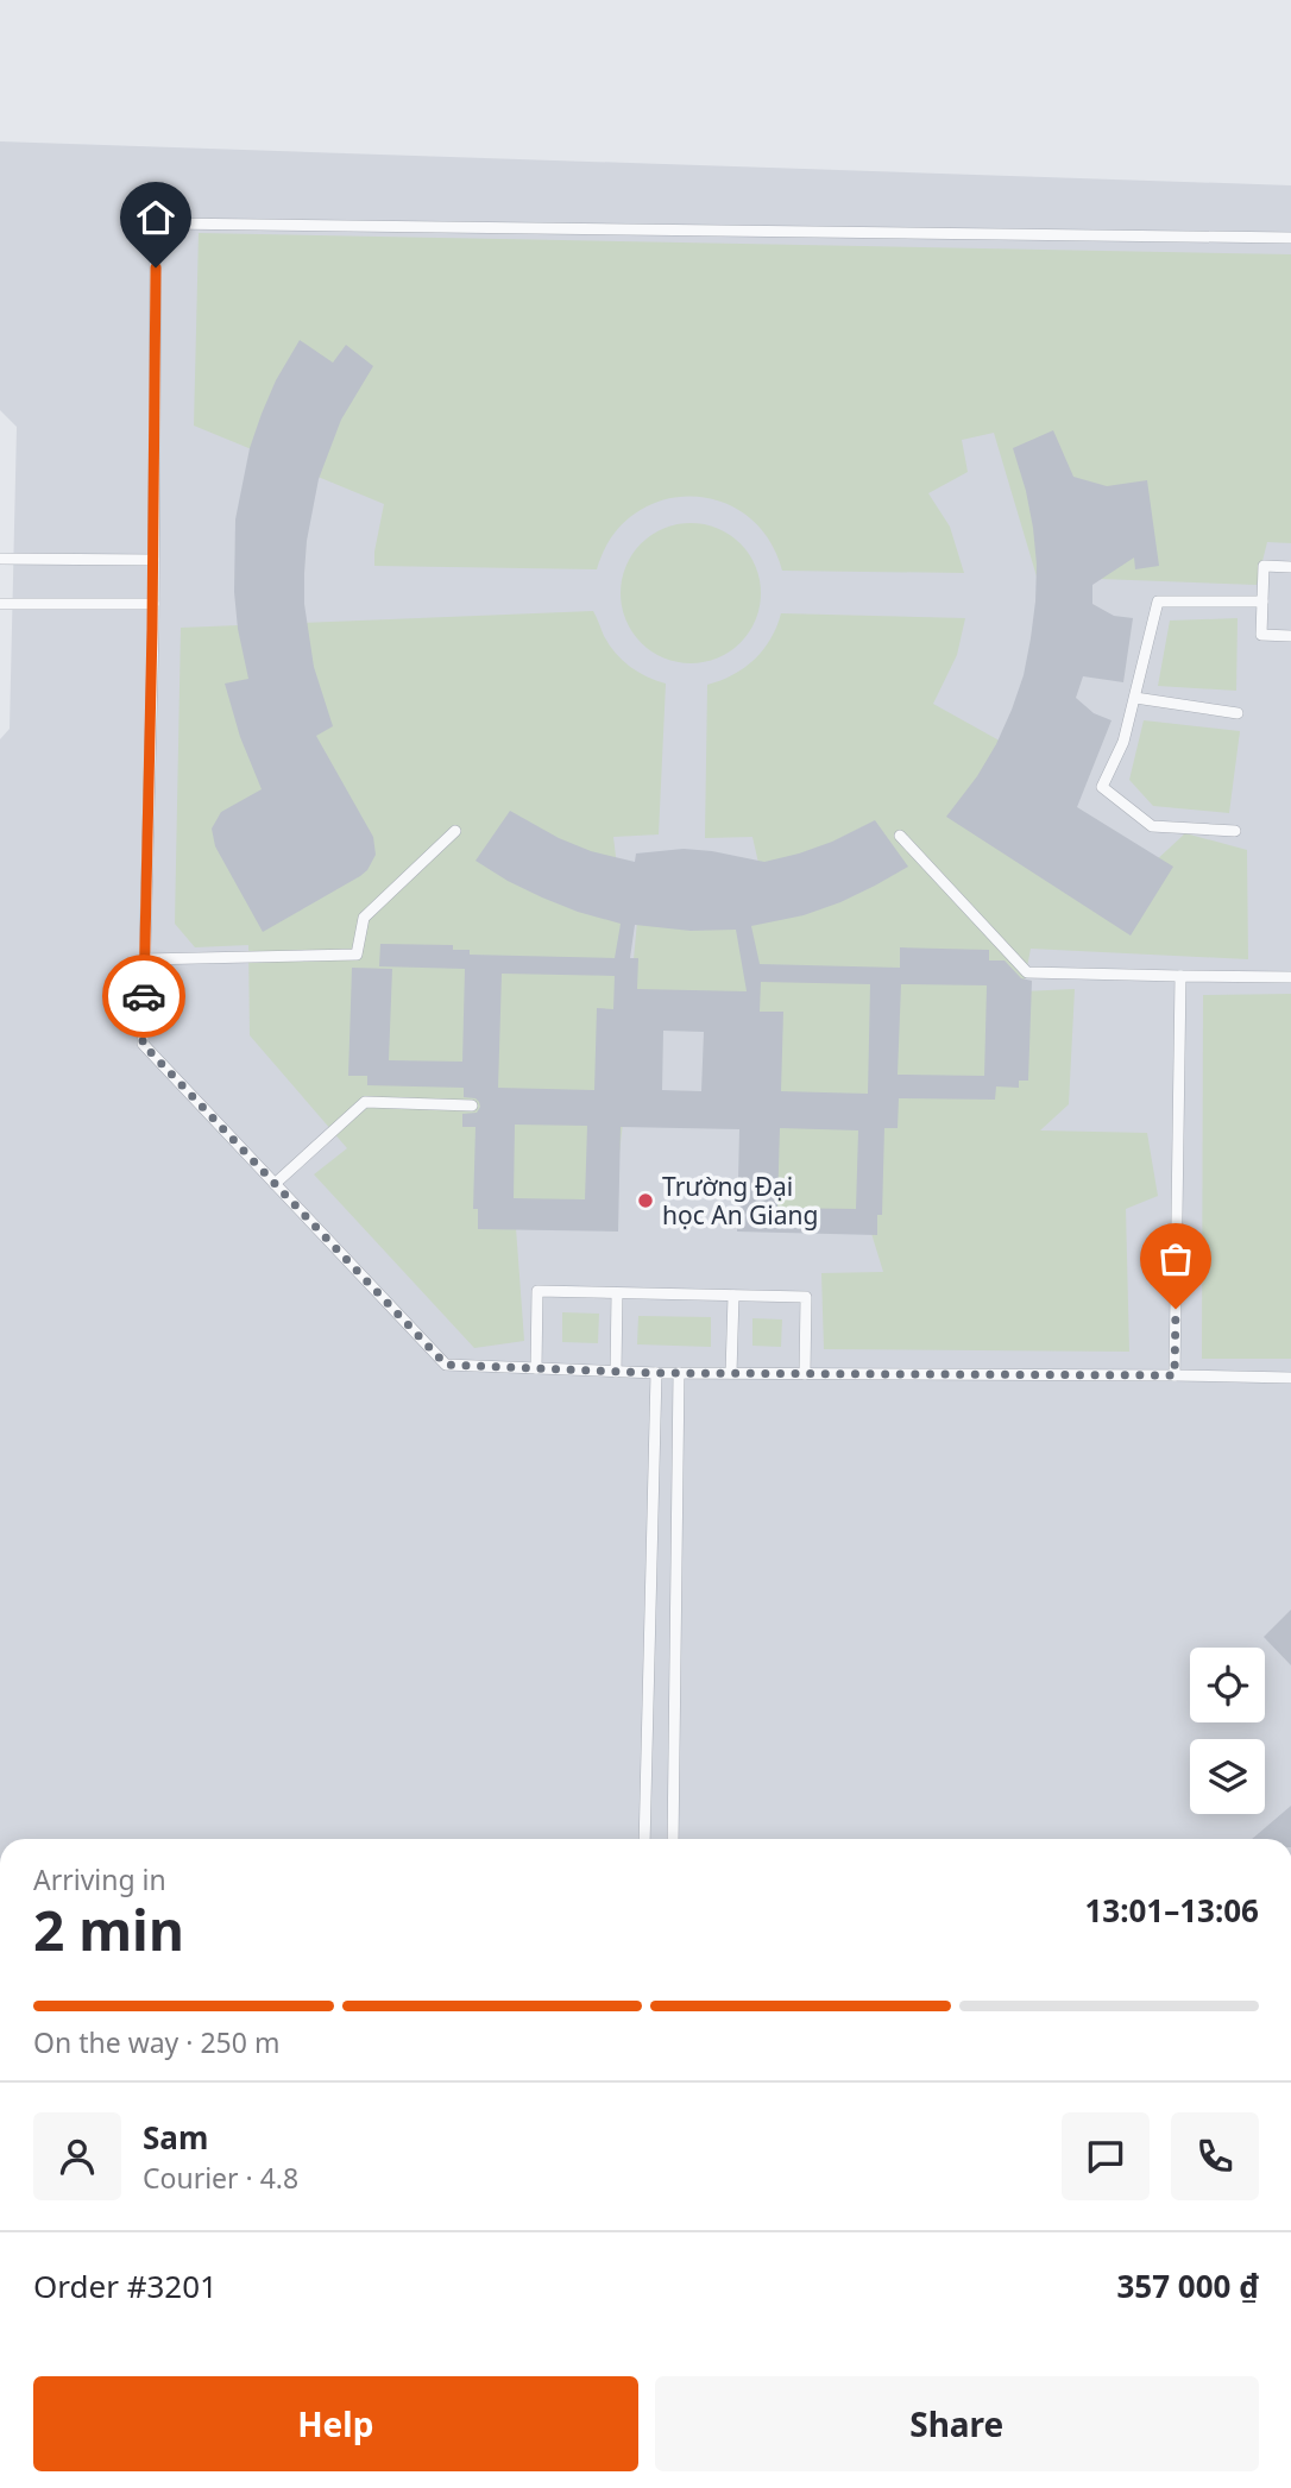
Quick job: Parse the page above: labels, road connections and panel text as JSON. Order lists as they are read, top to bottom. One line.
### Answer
{"places":["Trường Đại học An Giang"],"page":{"heading":["2 min","Arriving in","13:01–13:06"],"panel":["Sam","Courier · 4.8","Order #3201","357 000 ₫"],"bar":"On the way · 250 m","buttons":["Help","Share"]}}
